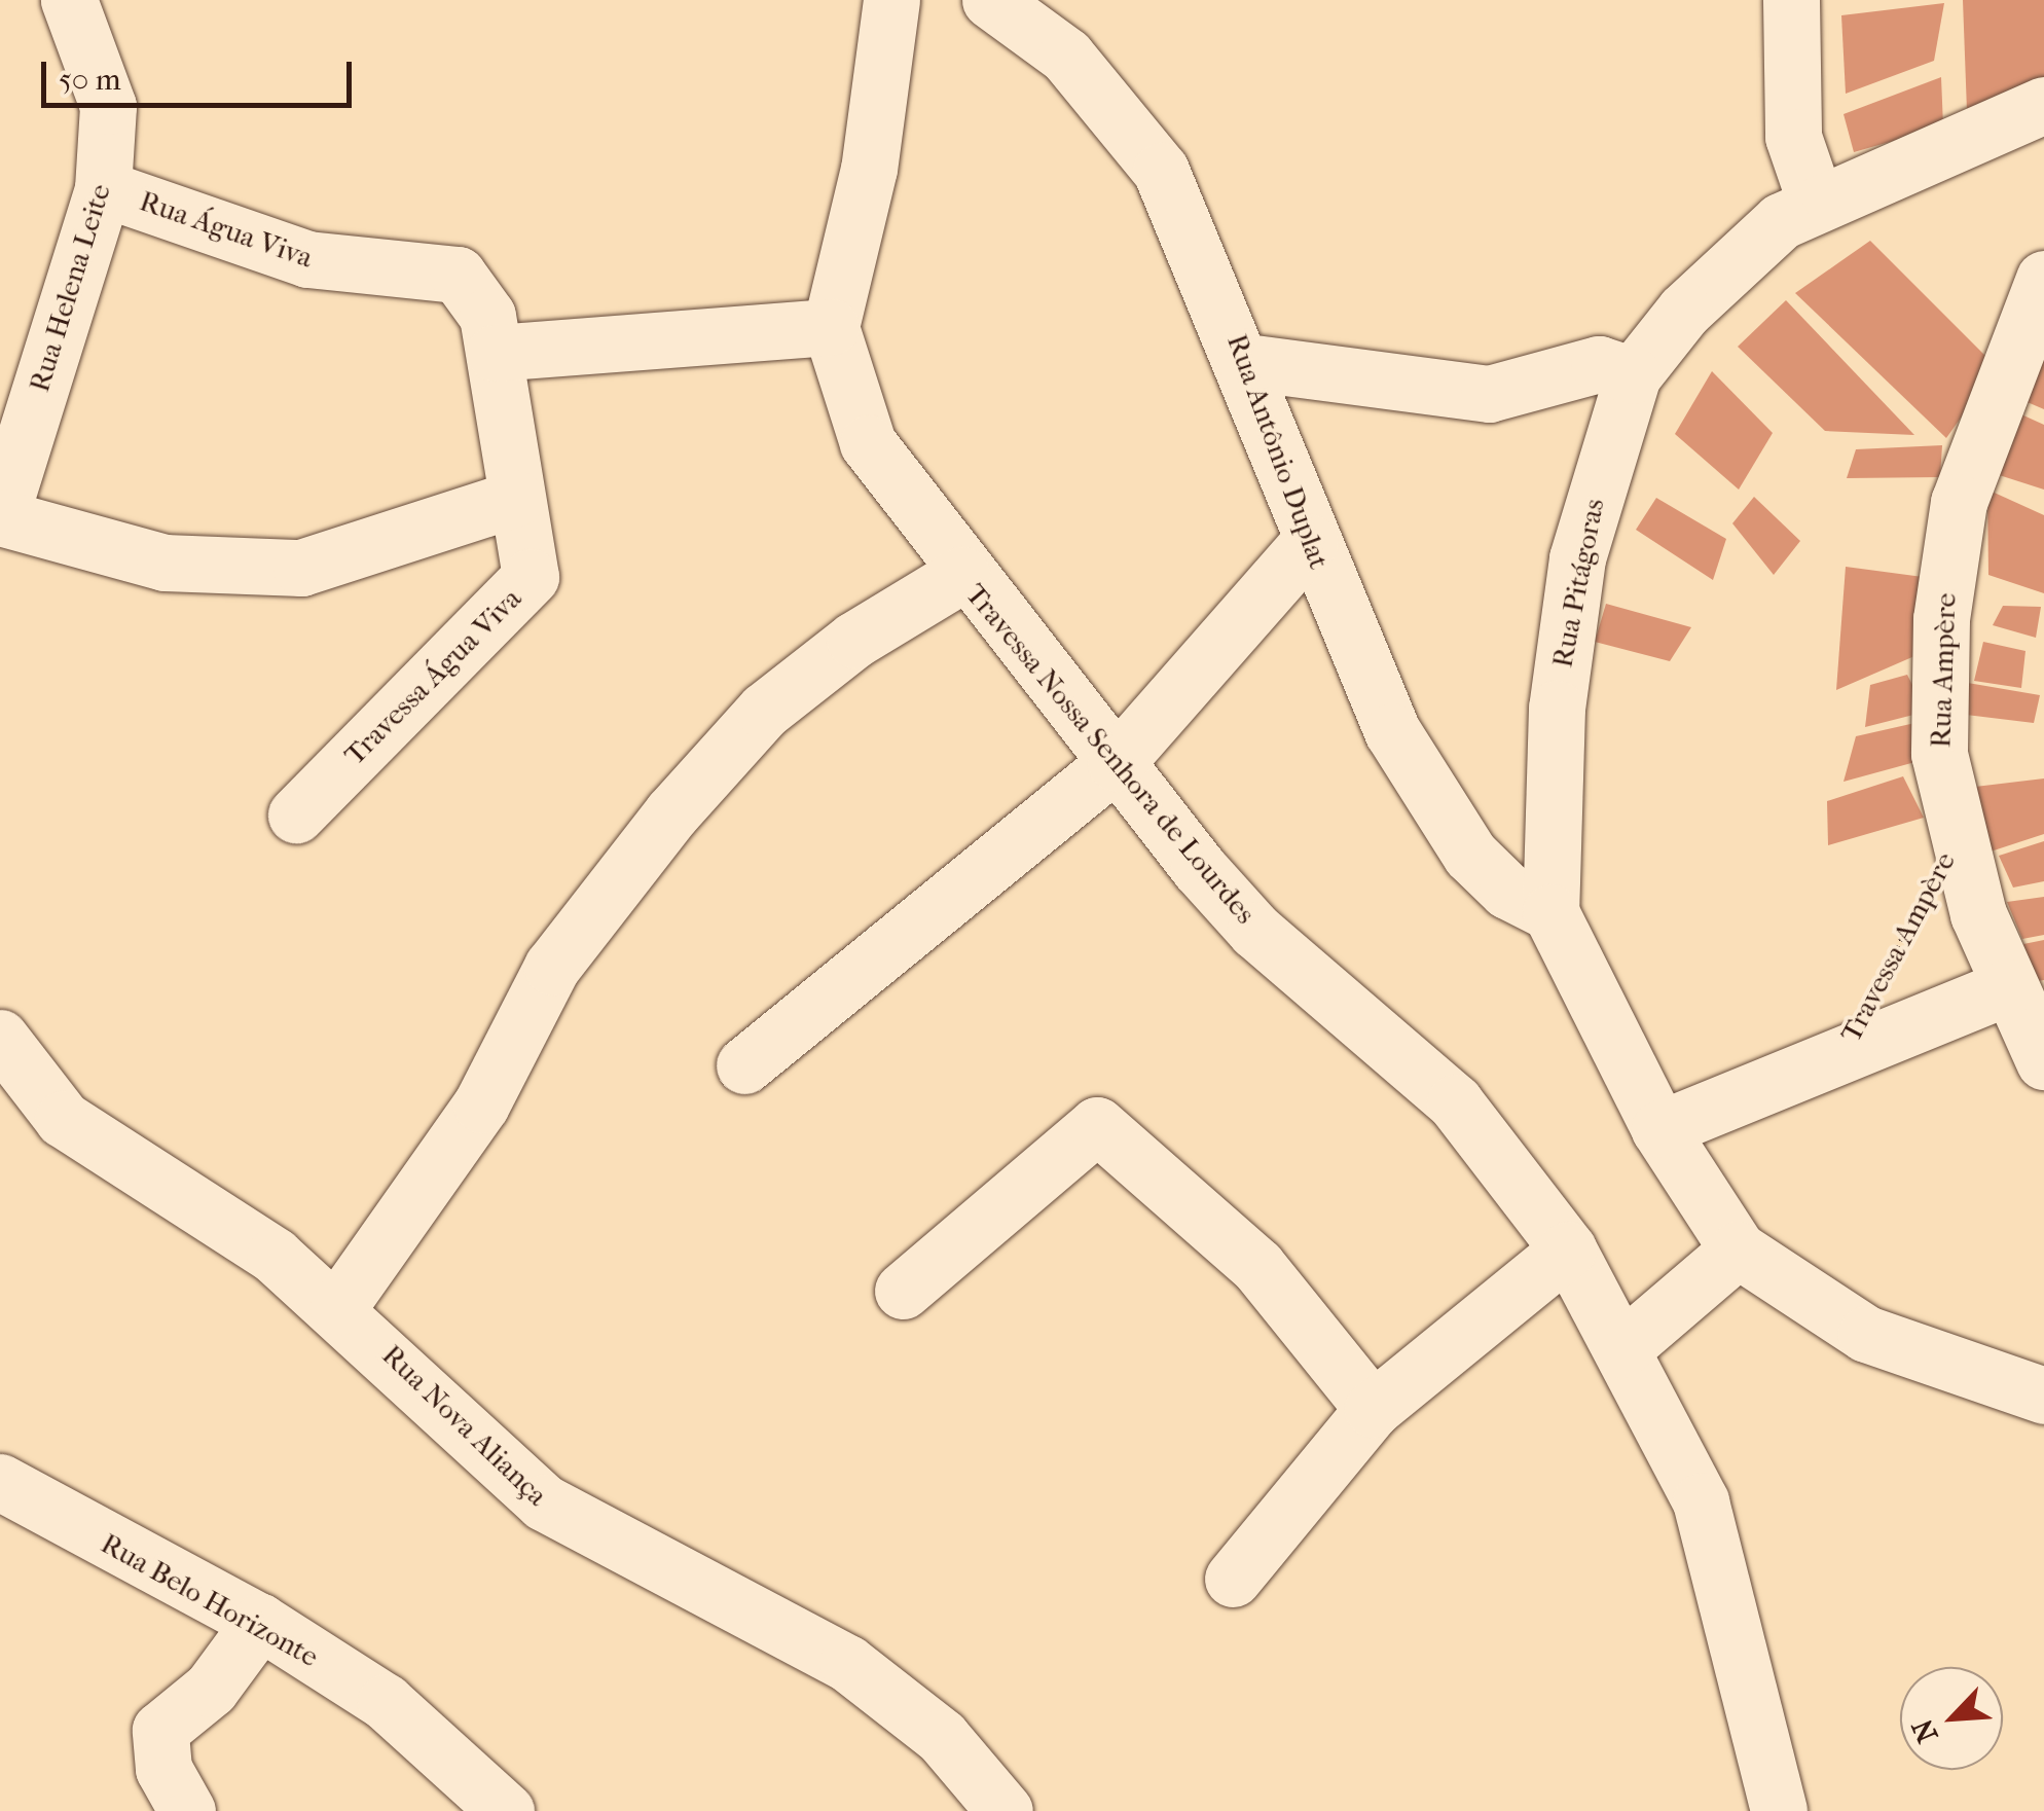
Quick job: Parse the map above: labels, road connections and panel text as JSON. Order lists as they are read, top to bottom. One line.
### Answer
{"streets":{"street":["Rua Água Viva","Rua Helena Leite","Rua Antônio Duplat","Rua Pitágoras","Rua Ampère","Travessa Água Viva","Travessa Nossa Senhora de Lourdes","Travessa Ampère","Rua Nova Aliança","Rua Belo Horizonte"]},"crossings":[["Rua Água Viva","Rua Helena Leite"],["Rua Água Viva","Travessa Água Viva"],["Rua Antônio Duplat","Rua Pitágoras"],["Rua Pitágoras","Travessa Ampère"],["Rua Ampère","Travessa Ampère"]],"scale_bar":"50 m","north":"bottom left"}
